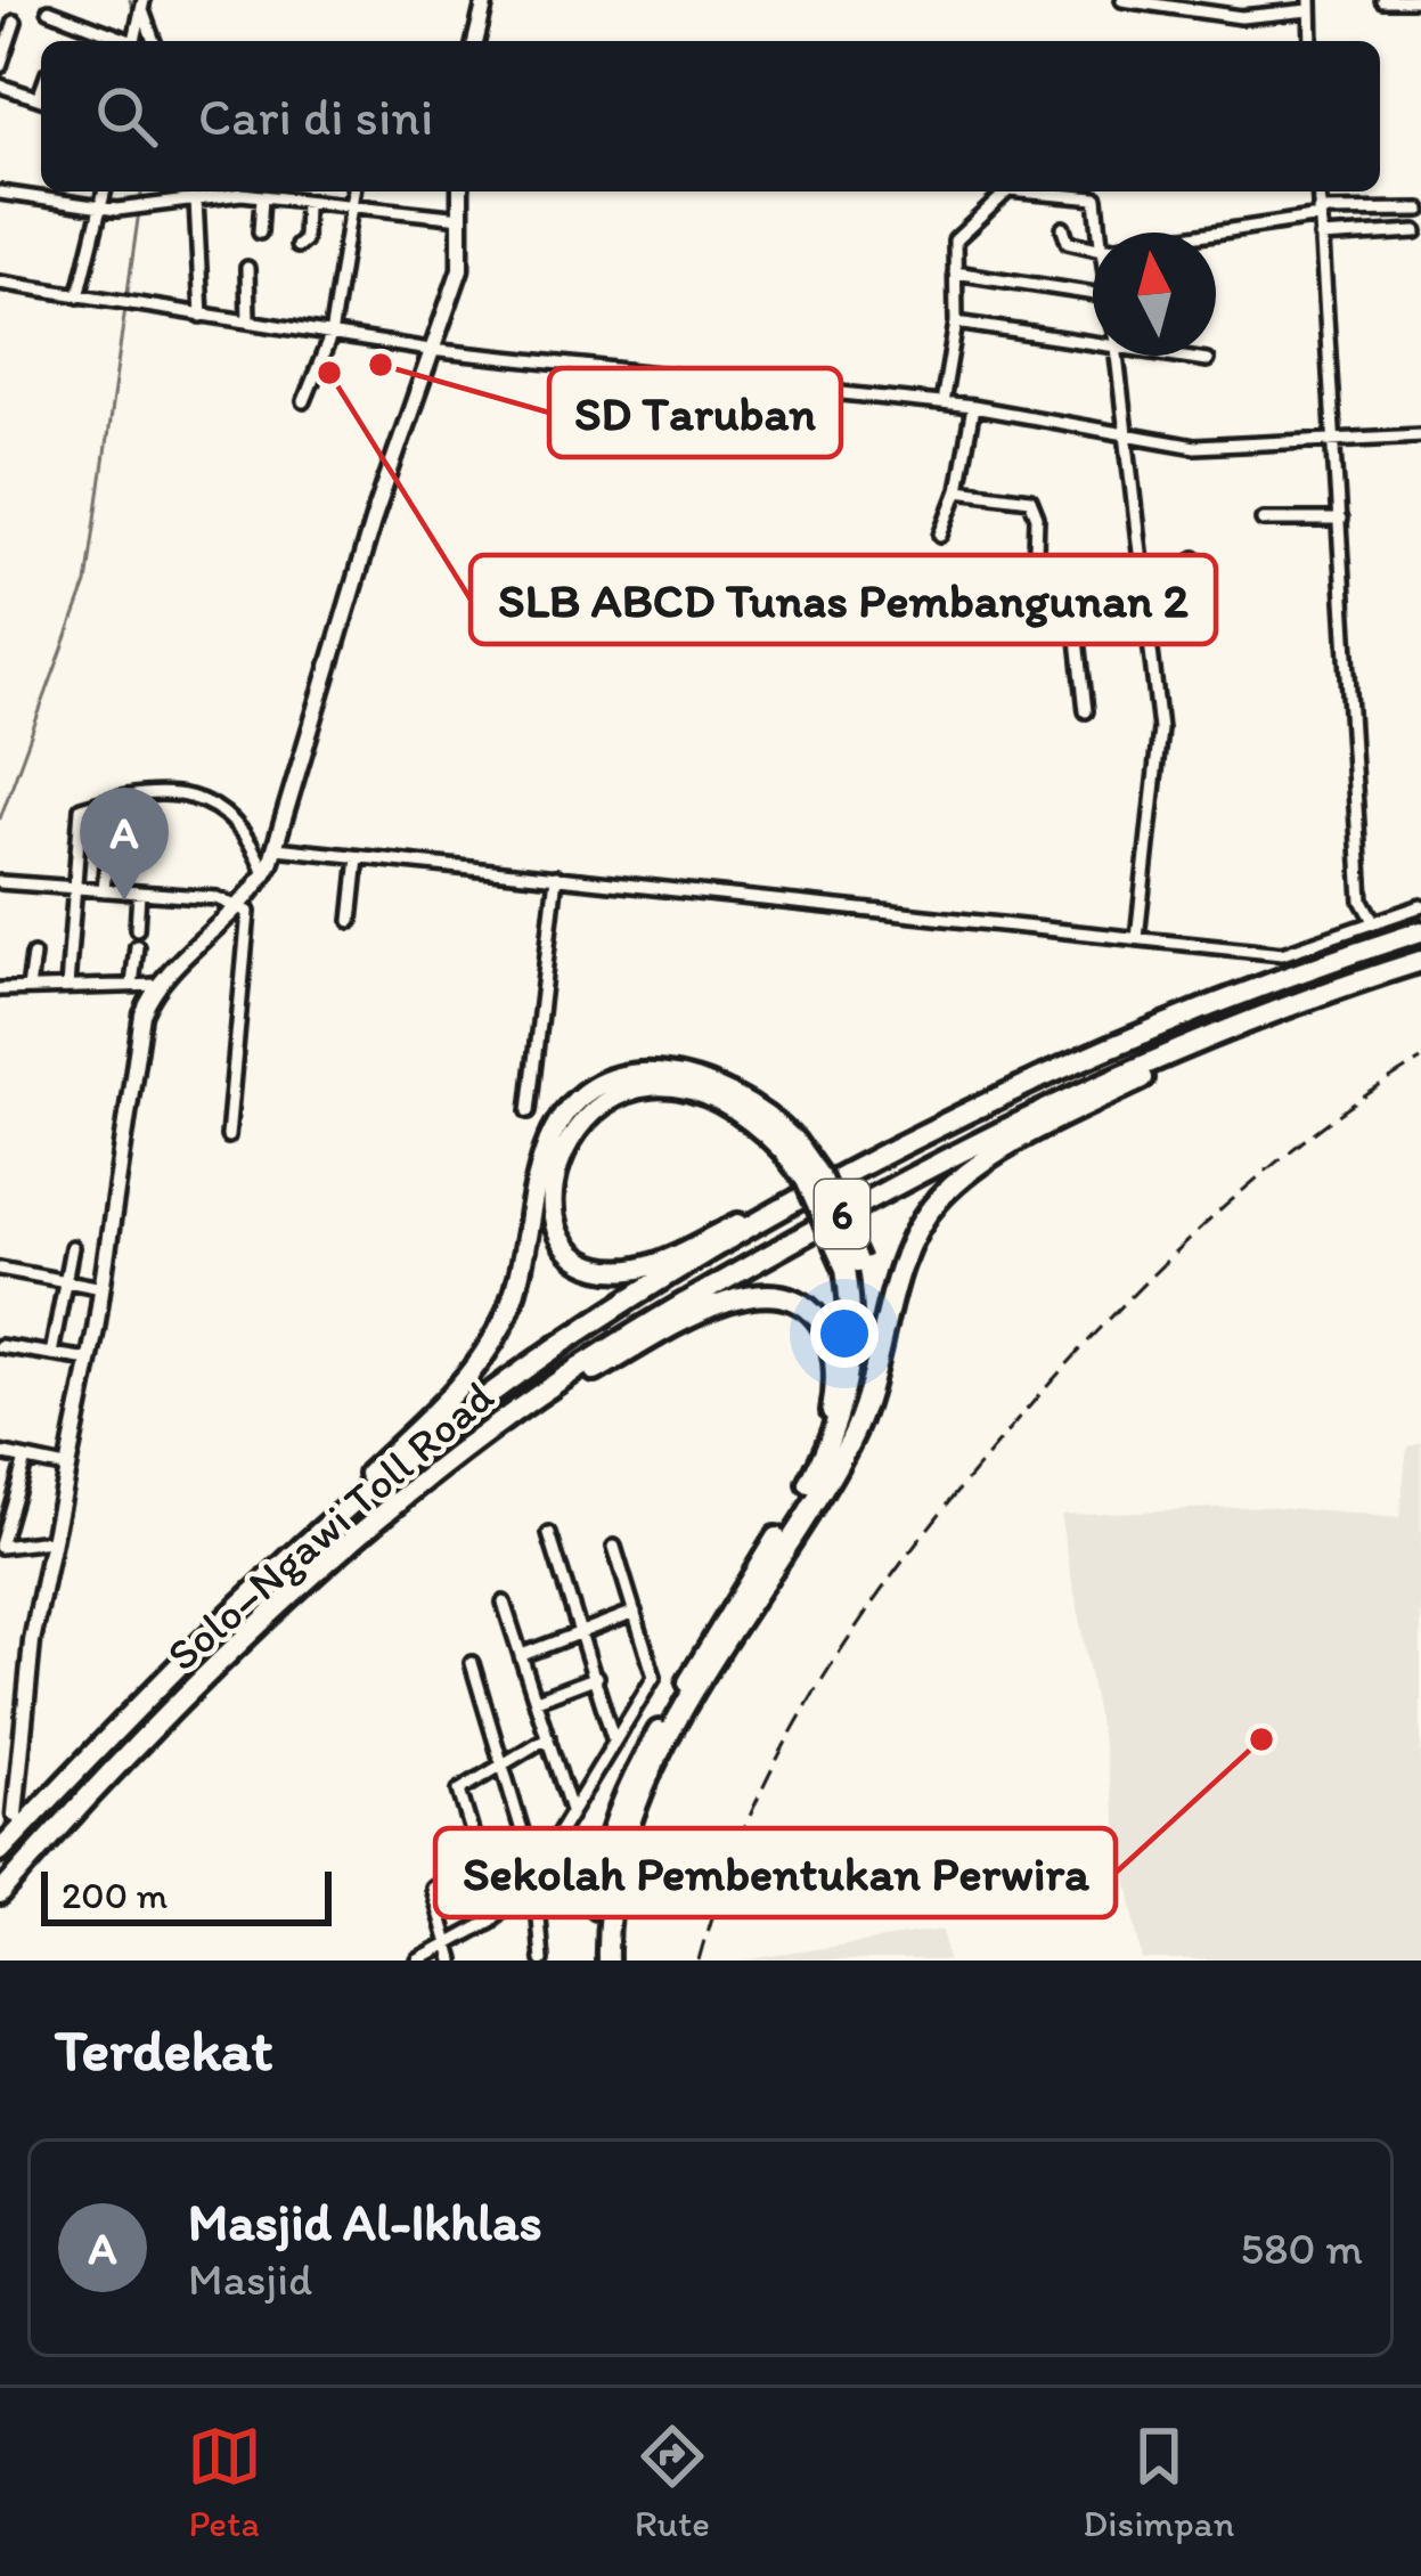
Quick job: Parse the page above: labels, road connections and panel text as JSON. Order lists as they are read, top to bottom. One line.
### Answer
{"streets":{"highway":["6","Solo–Ngawi Toll Road"]},"places":["SD Taruban","SLB ABCD Tunas Pembangunan 2","Sekolah Pembentukan Perwira"],"scale_bar":"200 m","north":"top","page":{"search":"Cari di sini","pins":"A","scale":"200 m","heading":"Terdekat","list":[{"mark":"A","name":"Masjid Al-Ikhlas","note":"Masjid","value":"580 m"}],"nav":["Peta","Rute","Disimpan"]}}
